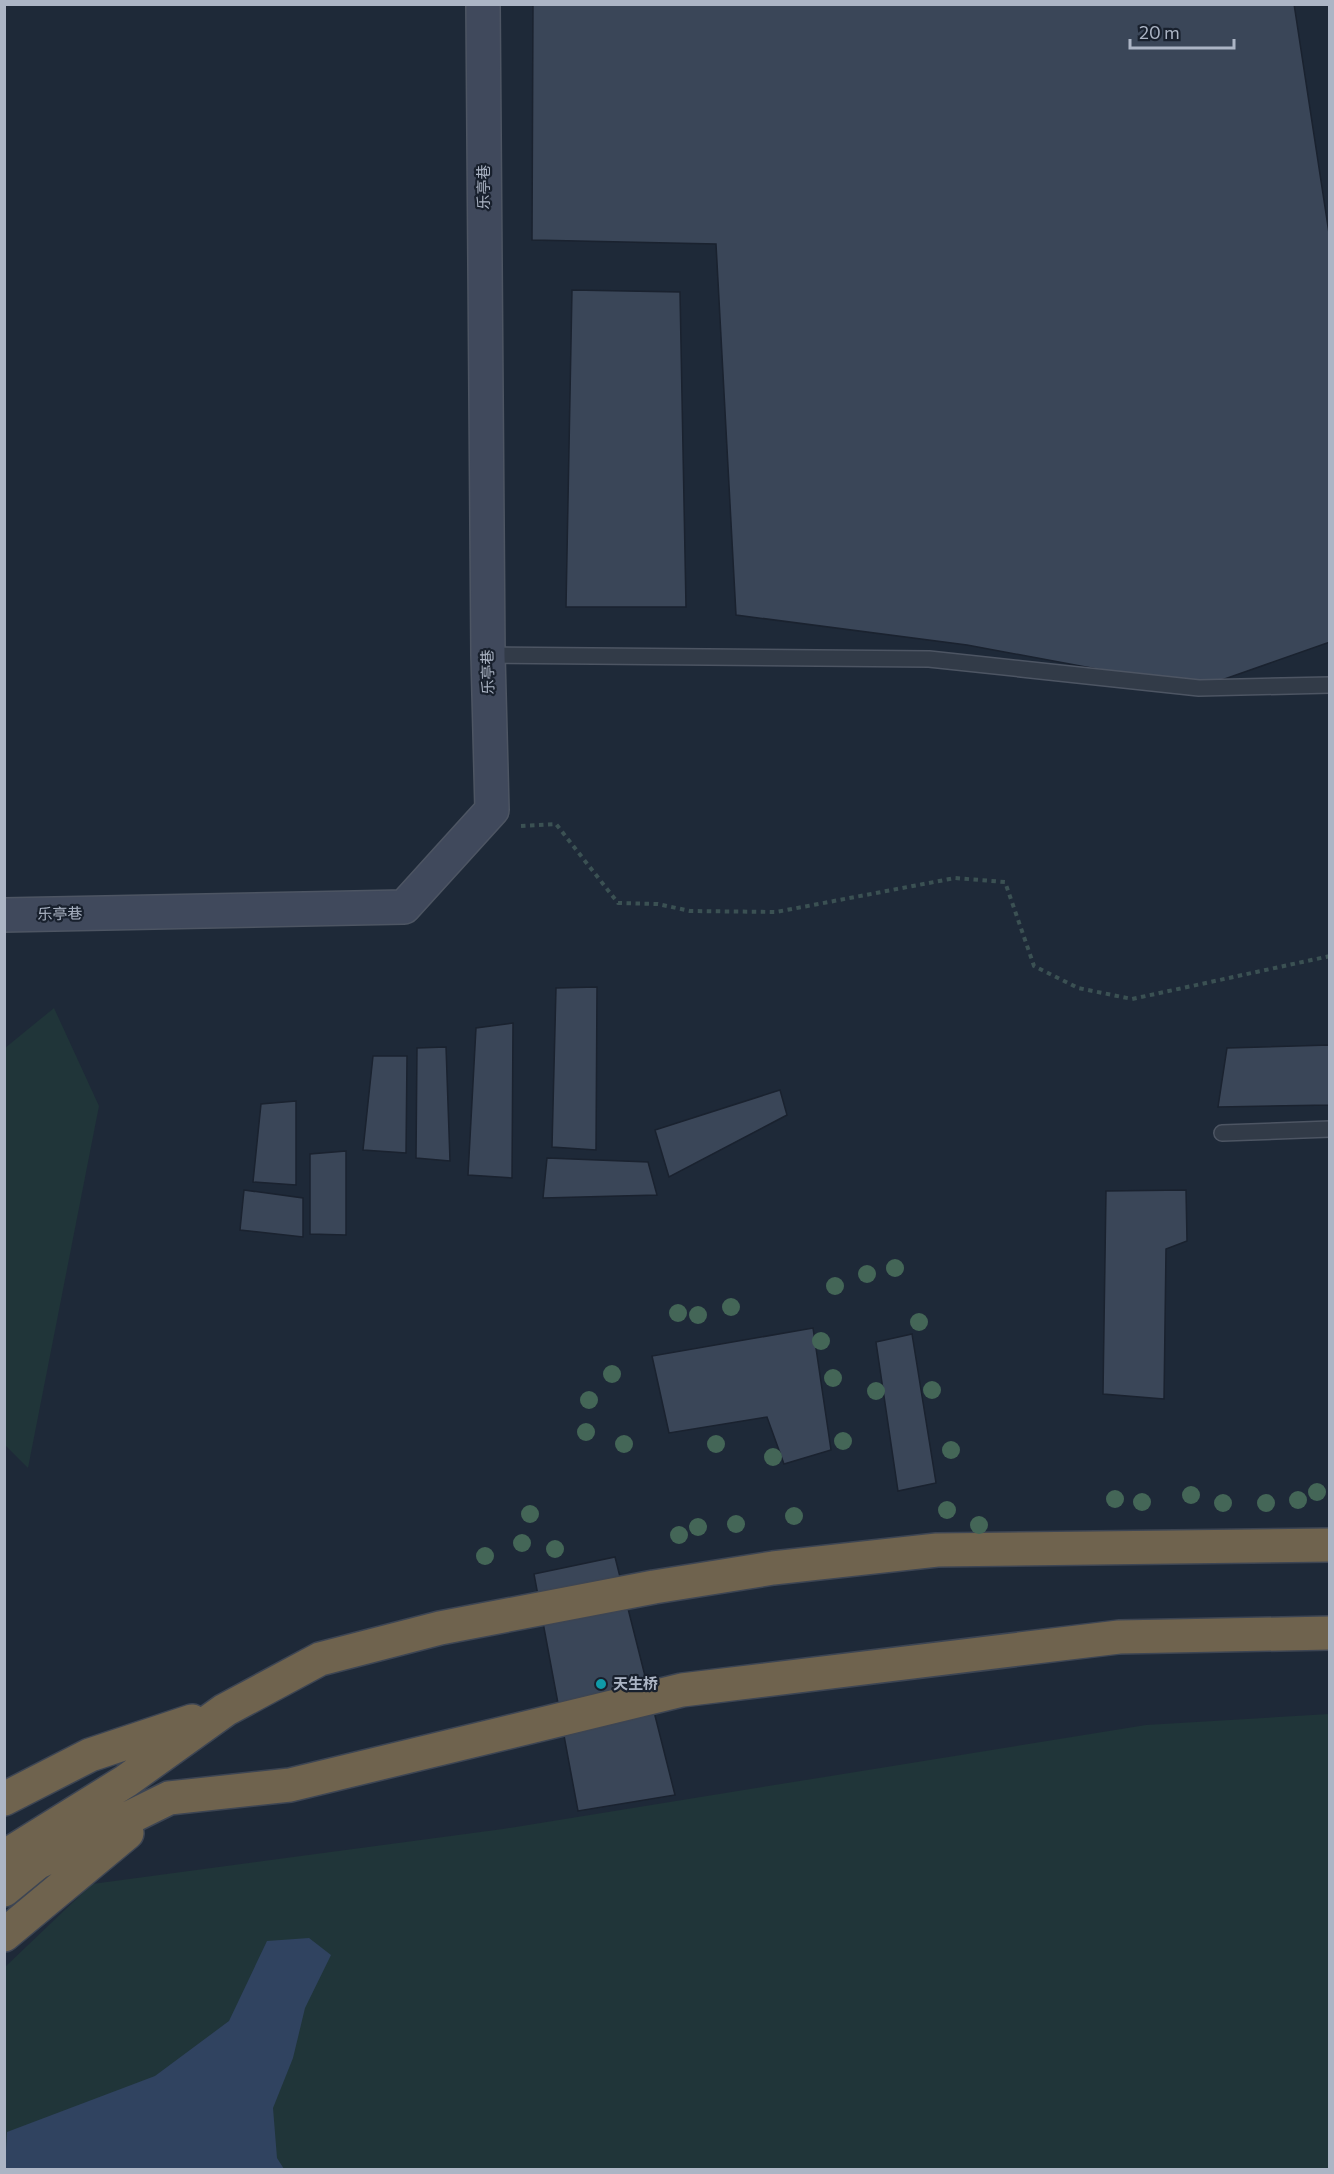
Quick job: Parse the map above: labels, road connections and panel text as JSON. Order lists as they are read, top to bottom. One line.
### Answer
{"streets":{"street":["乐亭巷"]},"places":["天生桥"],"scale_bar":"20 m"}
